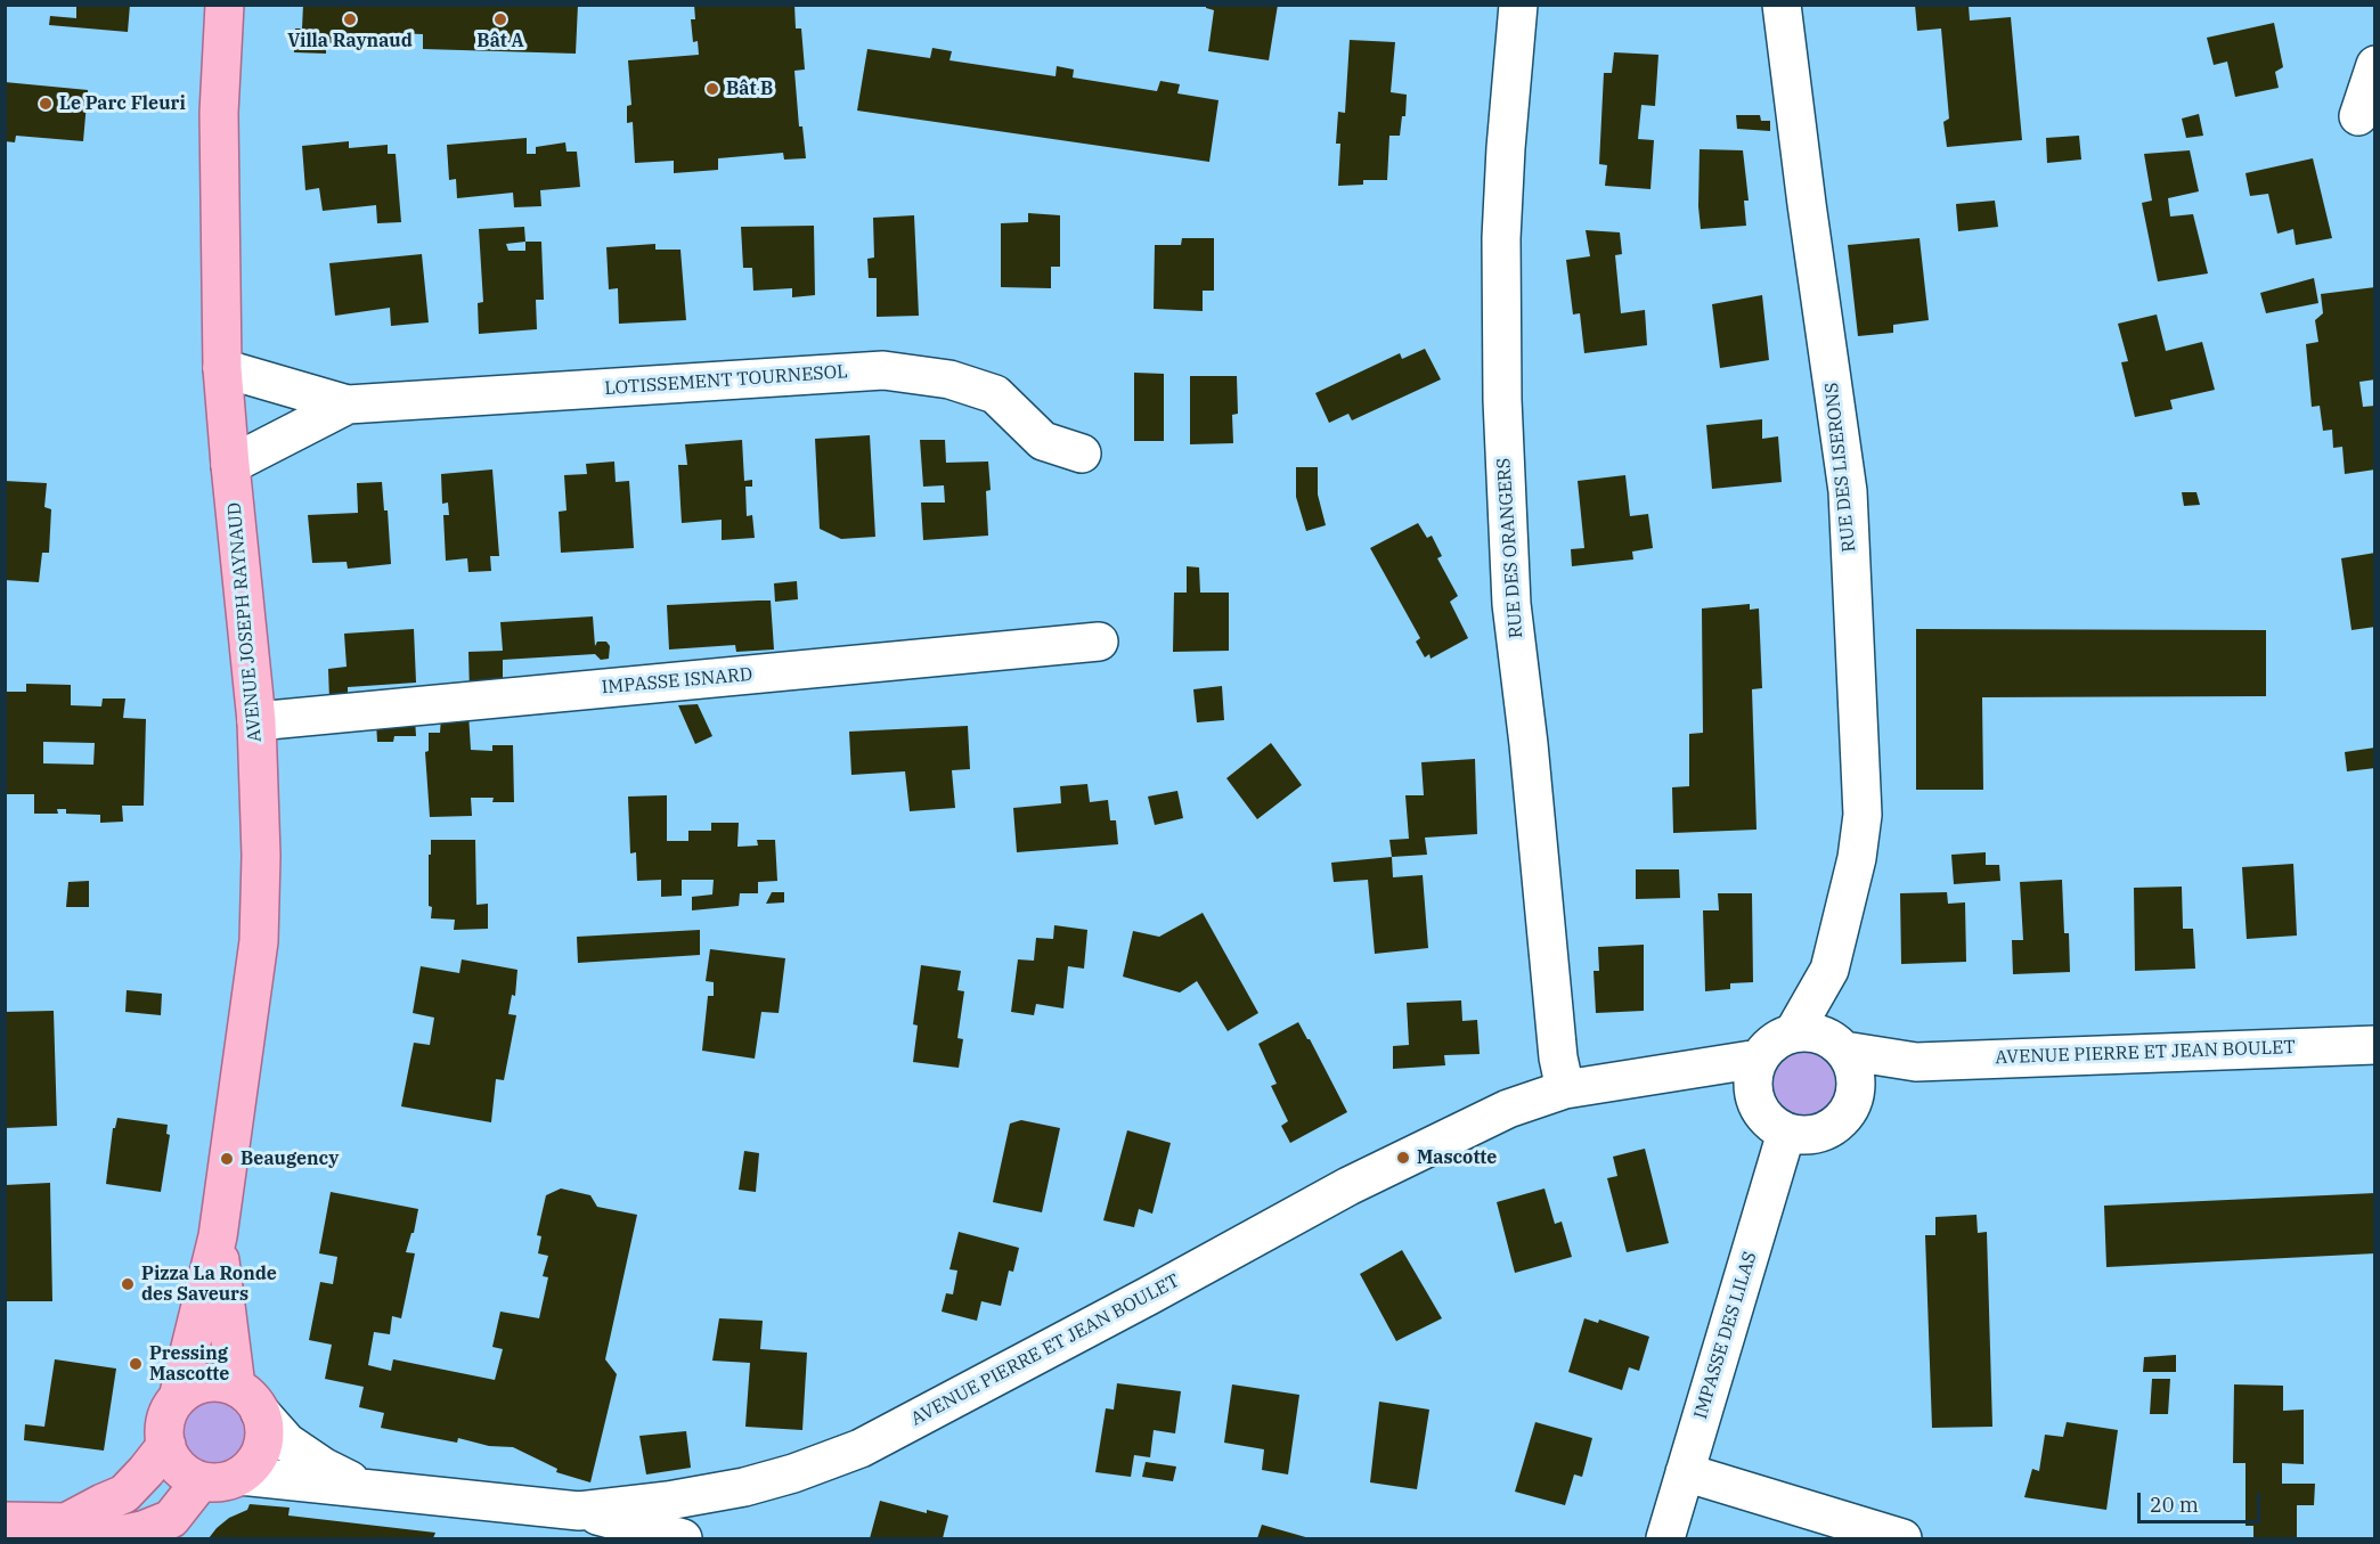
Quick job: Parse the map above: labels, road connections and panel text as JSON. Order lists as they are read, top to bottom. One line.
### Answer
{"streets":{"main road":["AVENUE JOSEPH RAYNAUD"],"street":["LOTISSEMENT TOURNESOL","RUE DES LISERONS","RUE DES ORANGERS","IMPASSE ISNARD","AVENUE PIERRE ET JEAN BOULET","IMPASSE DES LILAS"]},"crossings":[["LOTISSEMENT TOURNESOL","AVENUE JOSEPH RAYNAUD"],["RUE DES LISERONS","AVENUE PIERRE ET JEAN BOULET"],["RUE DES LISERONS","IMPASSE DES LILAS"],["RUE DES ORANGERS","AVENUE PIERRE ET JEAN BOULET"],["AVENUE JOSEPH RAYNAUD","IMPASSE ISNARD"],["AVENUE JOSEPH RAYNAUD","AVENUE PIERRE ET JEAN BOULET"],["AVENUE PIERRE ET JEAN BOULET","IMPASSE DES LILAS"]],"places":["Villa Raynaud","Bât A","Bât B","Le Parc Fleuri","Mascotte","Beaugency","Pizza La Ronde des Saveurs","Pressing Mascotte"],"scale_bar":"20 m"}
